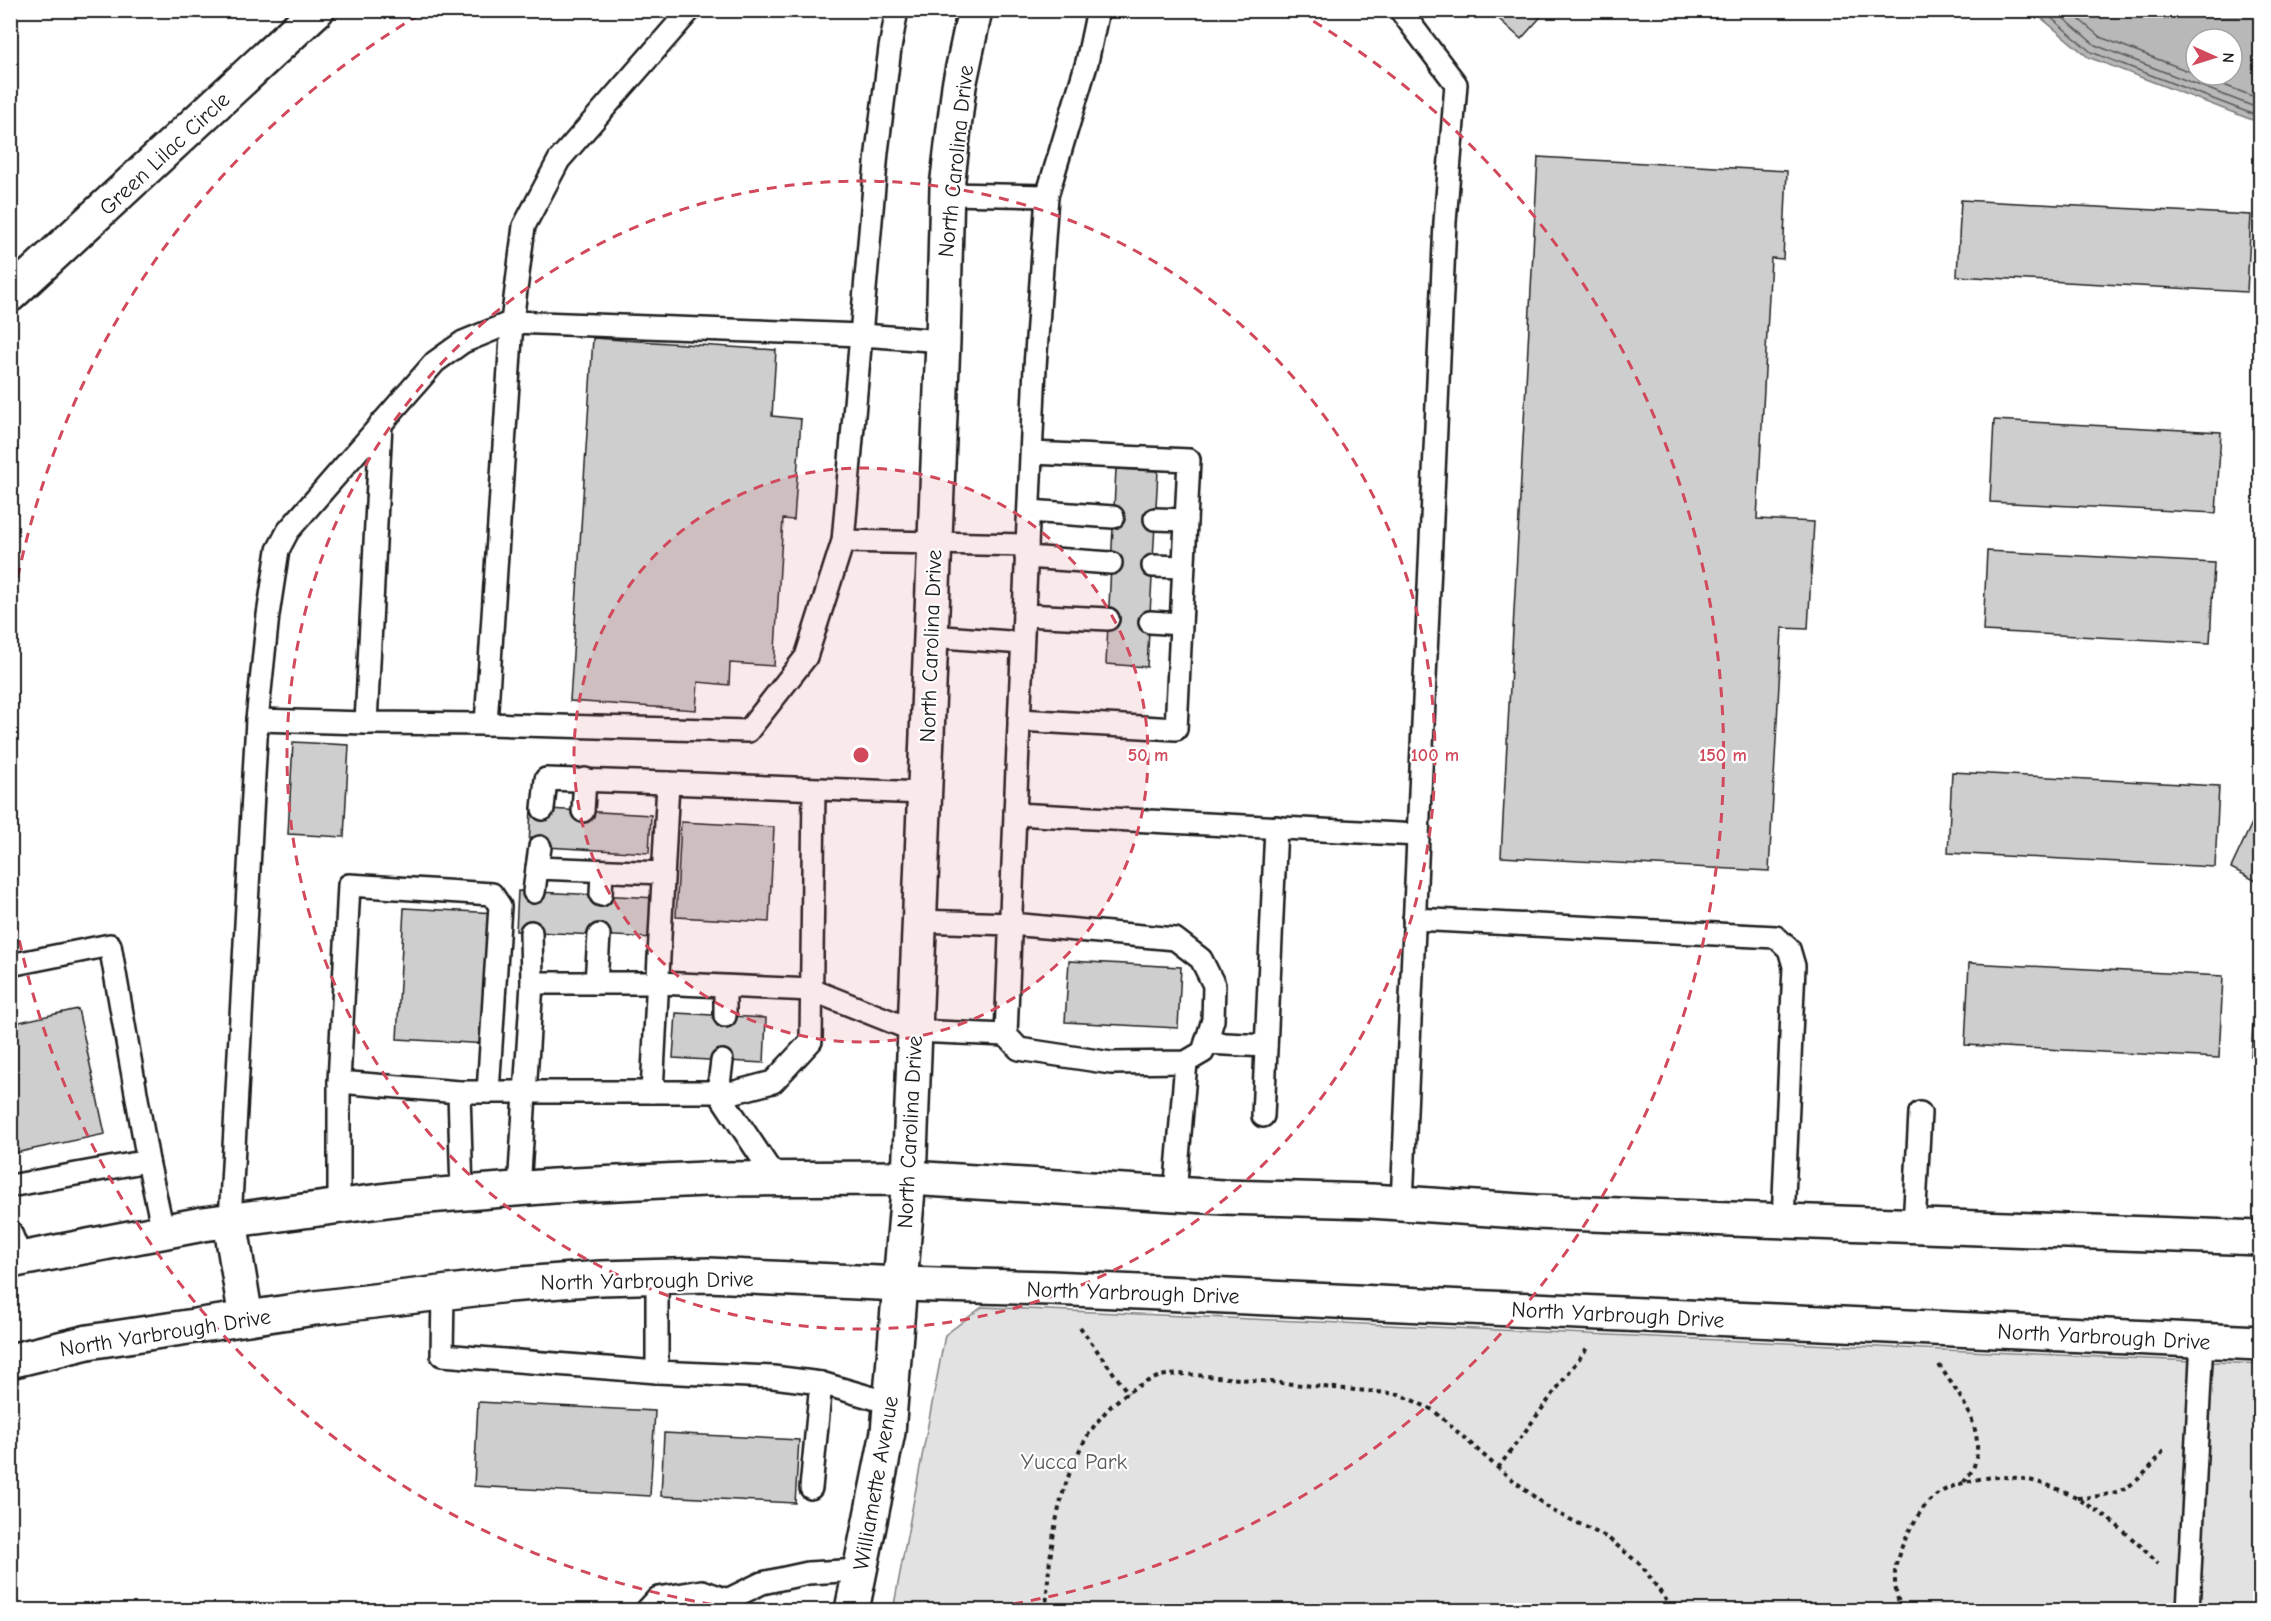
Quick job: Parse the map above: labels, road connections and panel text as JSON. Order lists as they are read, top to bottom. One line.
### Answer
{"streets":{"main road":["Green Lilac Circle","North Carolina Drive","North Yarbrough Drive","Williamette Avenue"]},"crossings":[["North Carolina Drive","North Yarbrough Drive"],["North Carolina Drive","Williamette Avenue"],["North Yarbrough Drive","Williamette Avenue"]],"parks":["Yucca Park"],"north":"right","rings":["50 m","100 m","150 m"]}
